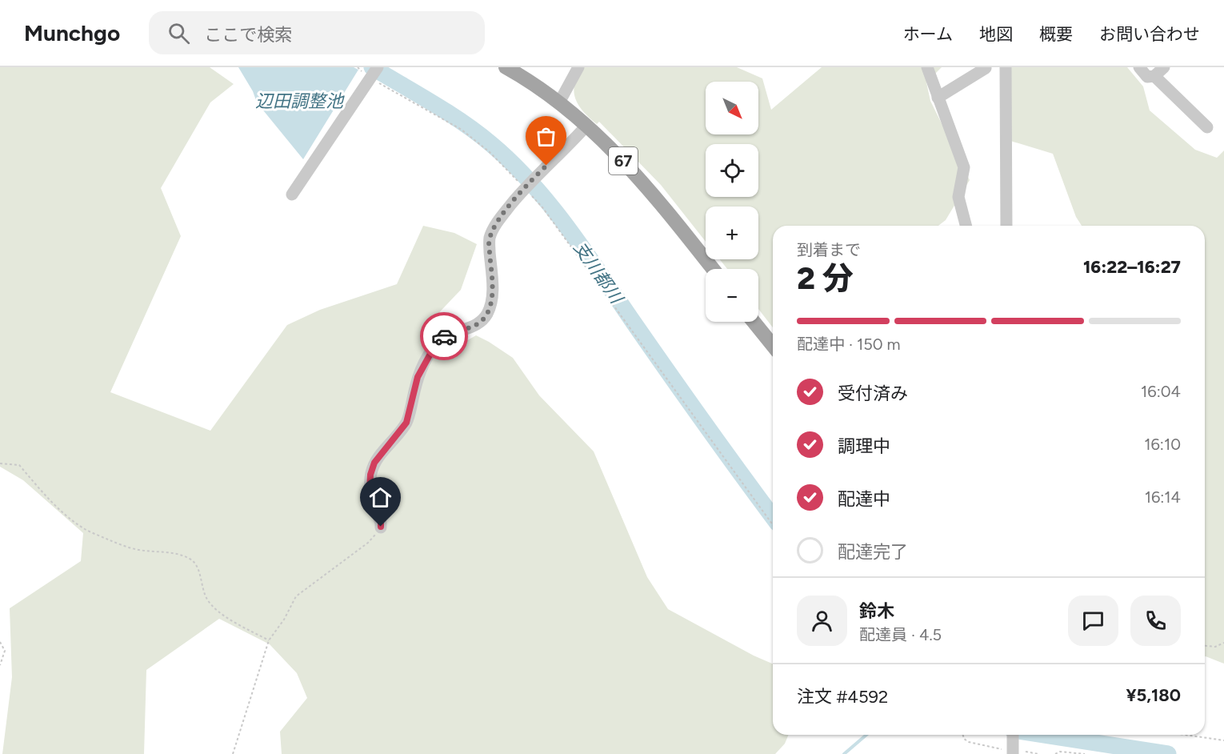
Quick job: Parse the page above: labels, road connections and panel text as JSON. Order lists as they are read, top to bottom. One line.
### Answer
{"streets":{"main road":["67"]},"water":["辺田調整池","支川都川"],"north":"bottom right","page":{"header":"Munchgo","search":"ここで検索","nav":["ホーム","地図","概要","お問い合わせ"],"map_buttons":["+","−"],"heading":["2 分","到着まで","16:22–16:27"],"panel":["鈴木","配達員 · 4.5","注文 #4592","¥5,180"],"bar":"配達中 · 150 m","list":[["受付済み","16:04"],["調理中","16:10"],["配達中","16:14"],"配達完了"]}}
